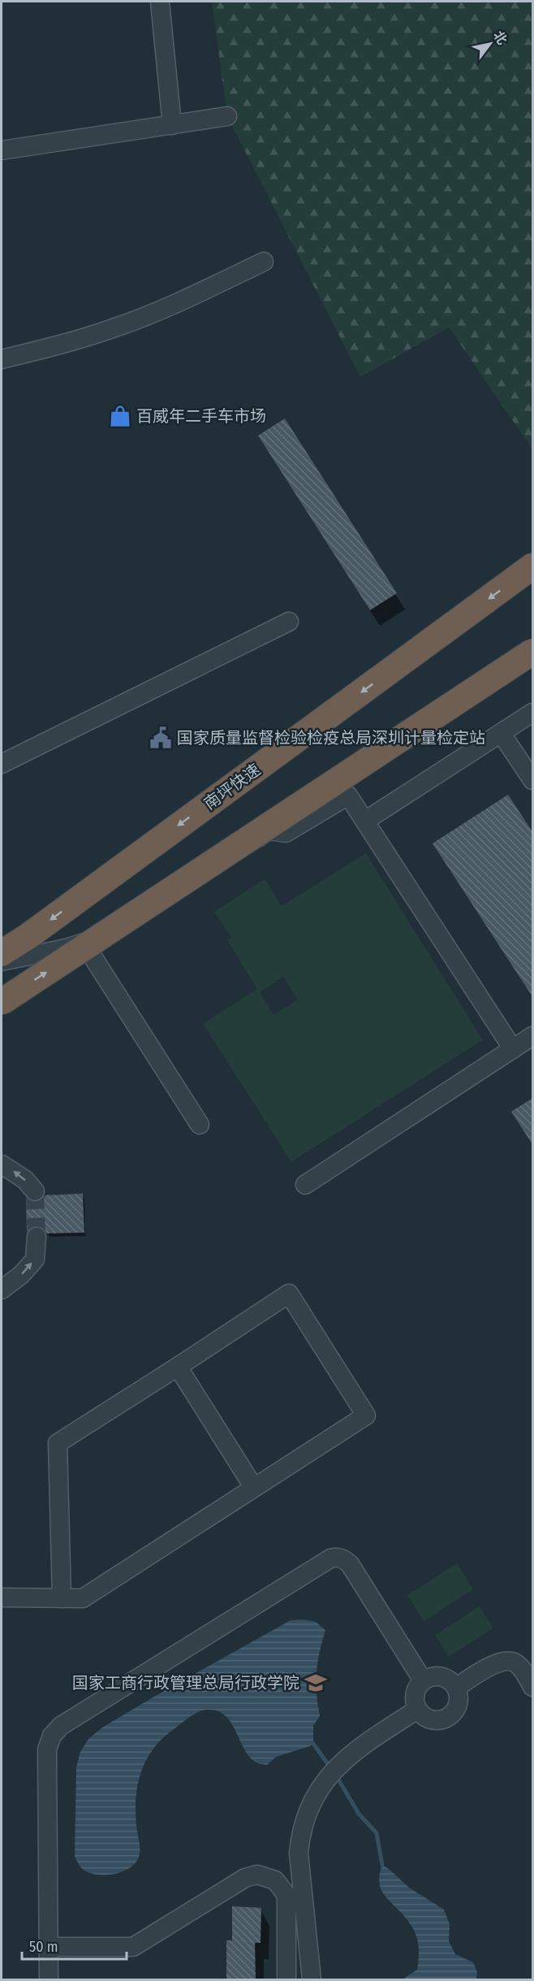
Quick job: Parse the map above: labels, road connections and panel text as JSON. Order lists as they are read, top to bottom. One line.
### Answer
{"streets":{"highway":["南坪快速"]},"places":{"shop":["百威年二手车市场"],"public building":["国家质量监督检验检疫总局深圳计量检定站"],"school or university":["国家工商行政管理总局行政学院"]},"scale_bar":"50 m","north":"top right"}
